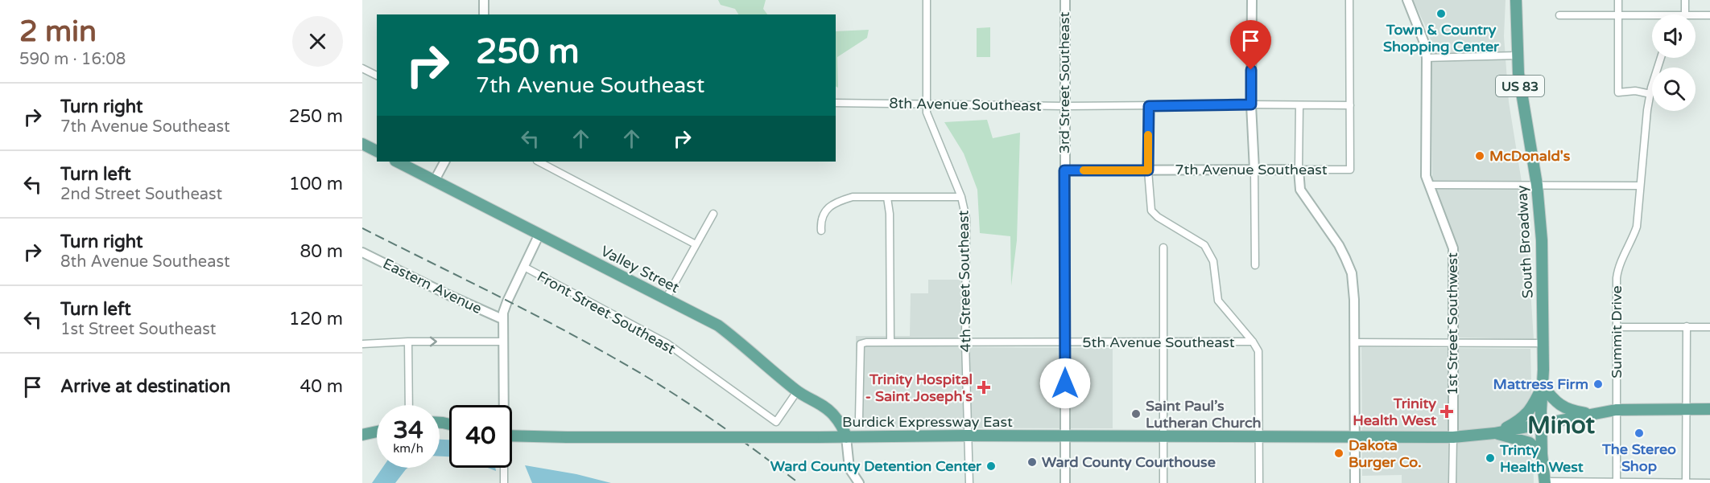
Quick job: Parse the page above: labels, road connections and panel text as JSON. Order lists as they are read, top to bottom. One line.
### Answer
{"streets":{"main road":["US 83","South Broadway","Valley Street","Burdick Expressway East"],"street":["3rd Street Southeast","8th Avenue Southeast","7th Avenue Southeast","4th Street Southeast","Eastern Avenue","Front Street Southeast","1st Street Southwest","Summit Drive","5th Avenue Southeast"]},"crossings":[["3rd Street Southeast","8th Avenue Southeast"],["3rd Street Southeast","7th Avenue Southeast"],["3rd Street Southeast","5th Avenue Southeast"],["3rd Street Southeast","Burdick Expressway East"],["8th Avenue Southeast","7th Avenue Southeast"],["8th Avenue Southeast","4th Street Southeast"],["Valley Street","Front Street Southeast"],["Valley Street","Burdick Expressway East"],["4th Street Southeast","5th Avenue Southeast"],["4th Street Southeast","Burdick Expressway East"],["1st Street Southwest","Burdick Expressway East"]],"districts":["Minot"],"places":{"other":["Town & Country Shopping Center","McDonald's","Mattress Firm","Saint Paul’s Lutheran Church","The Stereo Shop","Dakota Burger Co.","Trinty Health West","Ward County Courthouse","Ward County Detention Center"],"health":["Trinity Hospital - Saint Joseph's","Trinity Health West"]},"page":{"heading":["2 min","590 m · 16:08"],"turn":["250 m","7th Avenue Southeast"],"list":[{"name":"Turn right","note":"7th Avenue Southeast","value":"250 m"},{"name":"Turn left","note":"2nd Street Southeast","value":"100 m"},{"name":"Turn right","note":"8th Avenue Southeast","value":"80 m"},{"name":"Turn left","note":"1st Street Southeast","value":"120 m"},{"name":"Arrive at destination","value":"40 m"}],"speed":"34 km/h","limit":"40"}}
